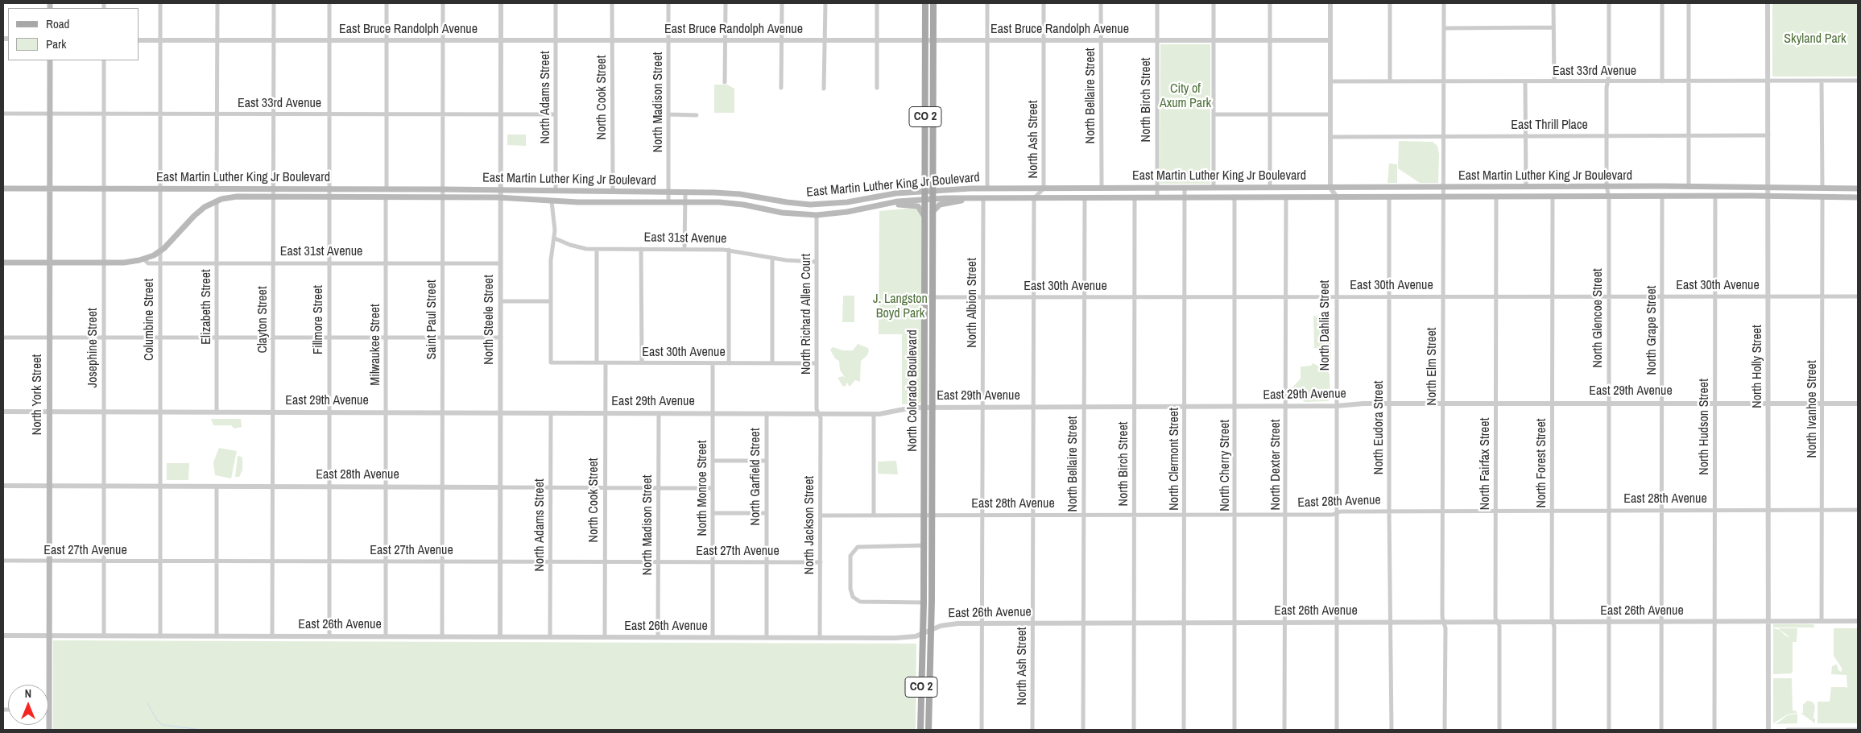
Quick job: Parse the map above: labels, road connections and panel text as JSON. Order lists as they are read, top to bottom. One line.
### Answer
{"streets":{"main road":["CO 2","East Martin Luther King Jr Boulevard","East 31st Avenue","North Colorado Boulevard","North York Street"],"street":["East Bruce Randolph Avenue","East 33rd Avenue","North Bellaire Street","North Adams Street","North Cook Street","North Birch Street","North Madison Street","East Thrill Place","North Ash Street","East 30th Avenue","North Albion Street","Elizabeth Street","North Richard Allen Court","North Glencoe Street","Columbine Street","Clayton Street","Fillmore Street","Saint Paul Street","North Steele Street","North Dahlia Street","North Grape Street","Milwaukee Street","Josephine Street","North Elm Street","North Holly Street","East 29th Avenue","North Ivanhoe Street","North Hudson Street","North Eudora Street","North Clermont Street","North Forest Street","North Fairfax Street","North Dexter Street","North Cherry Street","East 28th Avenue","North Garfield Street","North Monroe Street","North Jackson Street","East 27th Avenue","East 26th Avenue"]},"crossings":[["East Bruce Randolph Avenue","North Bellaire Street"],["East Bruce Randolph Avenue","North Adams Street"],["East Bruce Randolph Avenue","North Cook Street"],["East Bruce Randolph Avenue","North Birch Street"],["East Bruce Randolph Avenue","North Madison Street"],["East Bruce Randolph Avenue","North Ash Street"],["East Bruce Randolph Avenue","Columbine Street"],["East Bruce Randolph Avenue","Clayton Street"],["East Bruce Randolph Avenue","Fillmore Street"],["East Bruce Randolph Avenue","Saint Paul Street"],["East Bruce Randolph Avenue","North Steele Street"],["East Bruce Randolph Avenue","North Colorado Boulevard"],["East 33rd Avenue","North Adams Street"],["East 33rd Avenue","North Glencoe Street"],["East 33rd Avenue","Columbine Street"],["East 33rd Avenue","Clayton Street"],["East 33rd Avenue","Fillmore Street"],["East 33rd Avenue","Saint Paul Street"],["East 33rd Avenue","North Steele Street"],["East 33rd Avenue","Josephine Street"],["East 33rd Avenue","North Elm Street"],["East 33rd Avenue","North Holly Street"],["East 33rd Avenue","North York Street"],["North Bellaire Street","East Martin Luther King Jr Boulevard"],["North Bellaire Street","East 30th Avenue"],["North Bellaire Street","East 29th Avenue"],["North Bellaire Street","East 28th Avenue"],["North Bellaire Street","East 26th Avenue"],["North Adams Street","East Martin Luther King Jr Boulevard"],["North Adams Street","East 29th Avenue"],["North Adams Street","East 28th Avenue"],["North Adams Street","East 27th Avenue"],["North Adams Street","East 26th Avenue"],["North Cook Street","East Martin Luther King Jr Boulevard"],["North Cook Street","East 30th Avenue"],["North Cook Street","East 29th Avenue"],["North Cook Street","East 28th Avenue"],["North Cook Street","East 27th Avenue"],["North Cook Street","East 26th Avenue"],["North Birch Street","East Martin Luther King Jr Boulevard"],["North Birch Street","East 30th Avenue"],["North Birch Street","East 29th Avenue"],["North Birch Street","East 28th Avenue"],["North Birch Street","East 26th Avenue"],["North Madison Street","East Martin Luther King Jr Boulevard"],["North Madison Street","East 29th Avenue"],["North Madison Street","East 28th Avenue"],["North Madison Street","East 27th Avenue"],["North Madison Street","East 26th Avenue"],["East Thrill Place","North Glencoe Street"],["East Thrill Place","North Elm Street"],["East Thrill Place","North Holly Street"],["North Ash Street","East Martin Luther King Jr Boulevard"],["North Ash Street","East 30th Avenue"],["North Ash Street","East 29th Avenue"],["North Ash Street","East 28th Avenue"],["North Ash Street","East 26th Avenue"],["East Martin Luther King Jr Boulevard","East 31st Avenue"],["East Martin Luther King Jr Boulevard","North Albion Street"],["East Martin Luther King Jr Boulevard","Elizabeth Street"],["East Martin Luther King Jr Boulevard","North Richard Allen Court"],["East Martin Luther King Jr Boulevard","North Glencoe Street"],["East Martin Luther King Jr Boulevard","Columbine Street"],["East Martin Luther King Jr Boulevard","Clayton Street"],["East Martin Luther King Jr Boulevard","Fillmore Street"],["East Martin Luther King Jr Boulevard","Saint Paul Street"],["East Martin Luther King Jr Boulevard","North Steele Street"],["East Martin Luther King Jr Boulevard","North Dahlia Street"],["East Martin Luther King Jr Boulevard","North Grape Street"],["East Martin Luther King Jr Boulevard","Milwaukee Street"],["East Martin Luther King Jr Boulevard","Josephine Street"],["East Martin Luther King Jr Boulevard","North Elm Street"],["East Martin Luther King Jr Boulevard","North Holly Street"],["East Martin Luther King Jr Boulevard","North Colorado Boulevard"],["East Martin Luther King Jr Boulevard","North York Street"],["East Martin Luther King Jr Boulevard","North Ivanhoe Street"],["East Martin Luther King Jr Boulevard","North Hudson Street"],["East Martin Luther King Jr Boulevard","North Eudora Street"],["East Martin Luther King Jr Boulevard","North Clermont Street"],["East Martin Luther King Jr Boulevard","North Forest Street"],["East Martin Luther King Jr Boulevard","North Fairfax Street"],["East Martin Luther King Jr Boulevard","North Dexter Street"],["East Martin Luther King Jr Boulevard","North Cherry Street"],["East 31st Avenue","Elizabeth Street"],["East 31st Avenue","North Richard Allen Court"],["East 31st Avenue","Columbine Street"],["East 31st Avenue","Clayton Street"],["East 31st Avenue","Fillmore Street"],["East 31st Avenue","Saint Paul Street"],["East 31st Avenue","North Steele Street"],["East 31st Avenue","Milwaukee Street"],["East 31st Avenue","Josephine Street"],["East 31st Avenue","North York Street"],["East 30th Avenue","North Albion Street"],["East 30th Avenue","North Richard Allen Court"],["East 30th Avenue","North Glencoe Street"],["East 30th Avenue","North Dahlia Street"],["East 30th Avenue","North Grape Street"],["East 30th Avenue","North Elm Street"],["East 30th Avenue","North Holly Street"],["East 30th Avenue","North Colorado Boulevard"],["East 30th Avenue","North Ivanhoe Street"],["East 30th Avenue","North Hudson Street"],["East 30th Avenue","North Eudora Street"],["East 30th Avenue","North Clermont Street"],["East 30th Avenue","North Forest Street"],["East 30th Avenue","North Fairfax Street"],["East 30th Avenue","North Dexter Street"],["East 30th Avenue","North Cherry Street"],["East 30th Avenue","North Monroe Street"],["North Albion Street","East 29th Avenue"],["North Albion Street","East 28th Avenue"],["North Albion Street","East 26th Avenue"],["Elizabeth Street","East 29th Avenue"],["North Richard Allen Court","East 29th Avenue"],["North Richard Allen Court","North Jackson Street"],["North Glencoe Street","East 29th Avenue"],["North Glencoe Street","East 28th Avenue"],["North Glencoe Street","East 26th Avenue"],["Columbine Street","East 29th Avenue"],["Columbine Street","East 28th Avenue"],["Columbine Street","East 27th Avenue"],["Columbine Street","East 26th Avenue"],["Clayton Street","East 29th Avenue"],["Clayton Street","East 28th Avenue"],["Clayton Street","East 27th Avenue"],["Clayton Street","East 26th Avenue"],["Fillmore Street","East 29th Avenue"],["Fillmore Street","East 28th Avenue"],["Fillmore Street","East 27th Avenue"],["Fillmore Street","East 26th Avenue"],["Saint Paul Street","East 29th Avenue"],["Saint Paul Street","East 28th Avenue"],["Saint Paul Street","East 27th Avenue"],["Saint Paul Street","East 26th Avenue"],["North Steele Street","East 29th Avenue"],["North Steele Street","East 28th Avenue"],["North Steele Street","East 27th Avenue"],["North Steele Street","East 26th Avenue"],["North Dahlia Street","East 29th Avenue"],["North Dahlia Street","East 28th Avenue"],["North Dahlia Street","East 26th Avenue"],["North Grape Street","East 29th Avenue"],["North Grape Street","East 28th Avenue"],["North Grape Street","East 26th Avenue"],["Milwaukee Street","East 29th Avenue"],["Milwaukee Street","East 28th Avenue"],["Milwaukee Street","East 27th Avenue"],["Milwaukee Street","East 26th Avenue"],["Josephine Street","East 29th Avenue"],["Josephine Street","East 28th Avenue"],["Josephine Street","East 27th Avenue"],["Josephine Street","East 26th Avenue"],["North Elm Street","East 29th Avenue"],["North Elm Street","East 28th Avenue"],["North Elm Street","East 26th Avenue"],["North Holly Street","East 29th Avenue"],["North Holly Street","East 28th Avenue"],["North Holly Street","East 26th Avenue"],["North Colorado Boulevard","East 29th Avenue"],["North Colorado Boulevard","East 28th Avenue"],["North Colorado Boulevard","East 26th Avenue"],["East 29th Avenue","North York Street"],["East 29th Avenue","North Ivanhoe Street"],["East 29th Avenue","North Hudson Street"],["East 29th Avenue","North Eudora Street"],["East 29th Avenue","North Clermont Street"],["East 29th Avenue","North Forest Street"],["East 29th Avenue","North Fairfax Street"],["East 29th Avenue","North Dexter Street"],["East 29th Avenue","North Cherry Street"],["East 29th Avenue","North Garfield Street"],["East 29th Avenue","North Monroe Street"],["East 29th Avenue","North Jackson Street"],["North York Street","East 28th Avenue"],["North York Street","East 27th Avenue"],["North York Street","East 26th Avenue"],["North Ivanhoe Street","East 28th Avenue"],["North Ivanhoe Street","East 26th Avenue"],["North Hudson Street","East 28th Avenue"],["North Hudson Street","East 26th Avenue"],["North Eudora Street","East 28th Avenue"],["North Eudora Street","East 26th Avenue"],["North Clermont Street","East 28th Avenue"],["North Clermont Street","East 26th Avenue"],["North Forest Street","East 28th Avenue"],["North Forest Street","East 26th Avenue"],["North Fairfax Street","East 28th Avenue"],["North Fairfax Street","East 26th Avenue"],["North Dexter Street","East 28th Avenue"],["North Dexter Street","East 26th Avenue"],["North Cherry Street","East 28th Avenue"],["North Cherry Street","East 26th Avenue"],["East 28th Avenue","North Monroe Street"],["East 28th Avenue","North Jackson Street"],["North Garfield Street","East 27th Avenue"],["North Garfield Street","East 26th Avenue"],["North Monroe Street","East 27th Avenue"],["North Monroe Street","East 26th Avenue"],["North Jackson Street","East 27th Avenue"],["North Jackson Street","East 26th Avenue"]],"parks":["Skyland Park","City of Axum Park","J. Langston Boyd Park"],"legend":["Road","Park"],"north":"top"}
